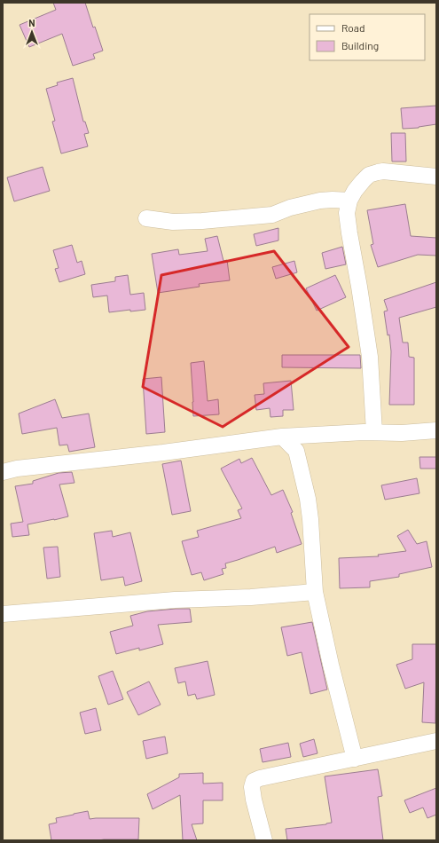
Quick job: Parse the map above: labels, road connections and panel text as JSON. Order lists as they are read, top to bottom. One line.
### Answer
{"legend":["Road","Building"],"north":"top"}
